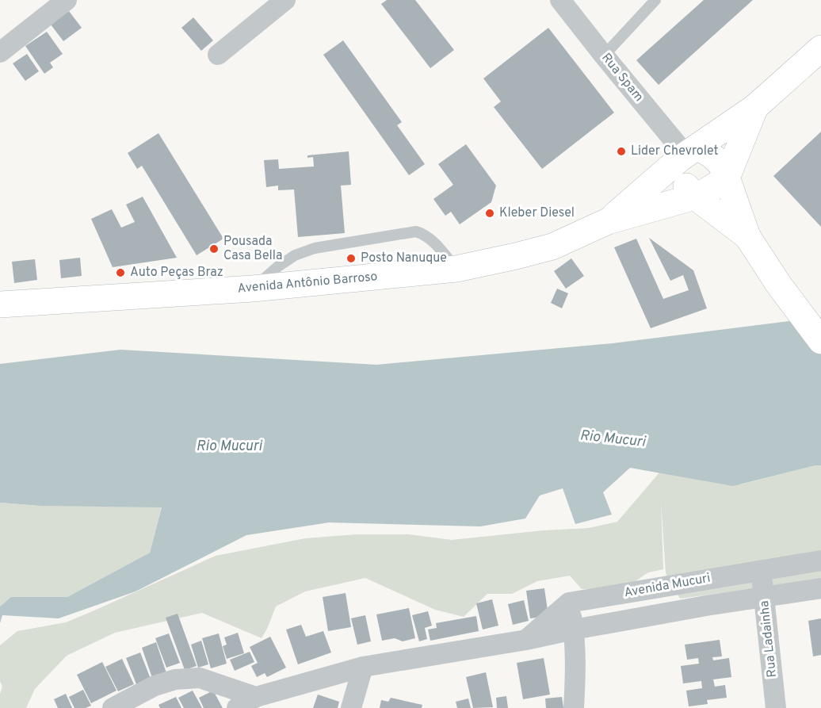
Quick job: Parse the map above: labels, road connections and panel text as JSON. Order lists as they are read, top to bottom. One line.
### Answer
{"streets":{"main road":["Avenida Antônio Barroso"],"street":["Rua Spam","Avenida Mucuri","Rua Ladainha"]},"crossings":[["Rua Spam","Avenida Antônio Barroso"],["Avenida Mucuri","Rua Ladainha"]],"water":["Rio Mucuri"],"places":["Lider Chevrolet","Kleber Diesel","Pousada Casa Bella","Posto Nanuque","Auto Peças Braz"]}
